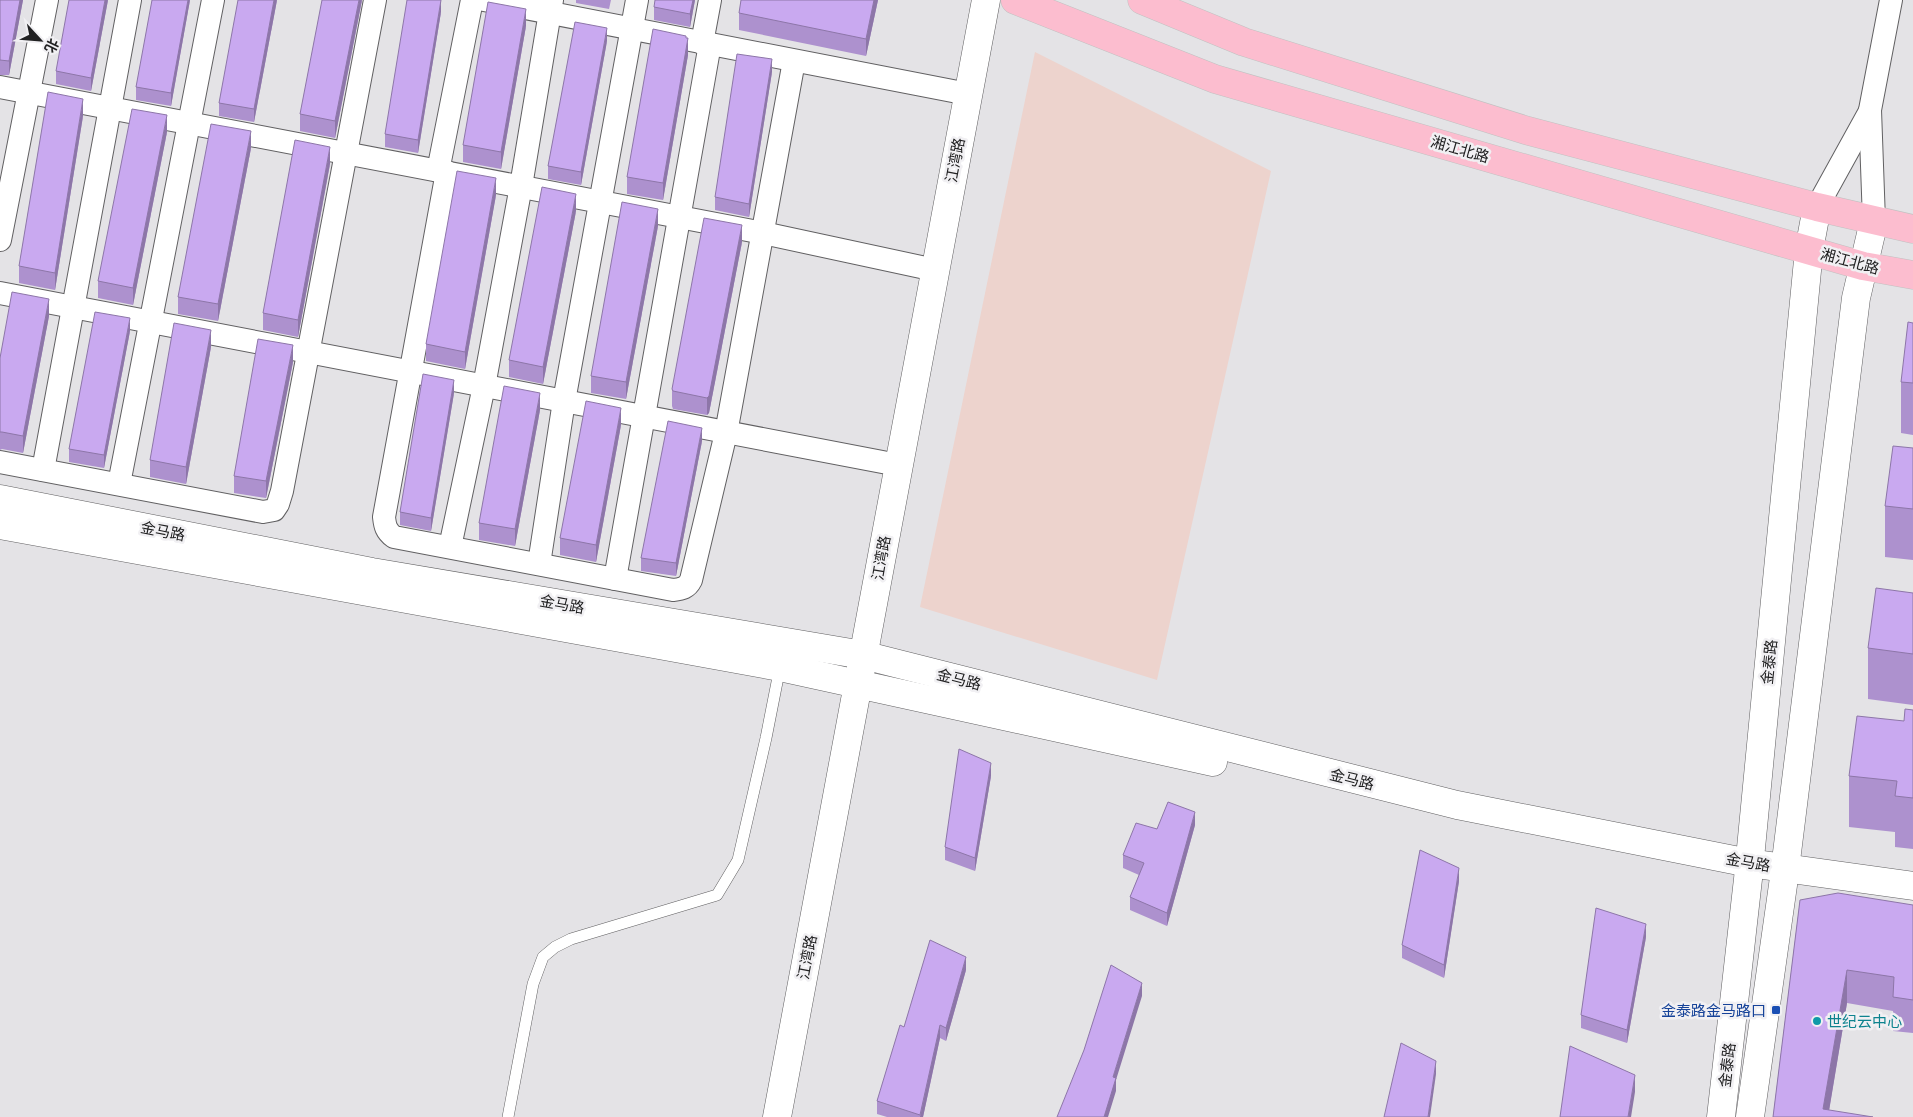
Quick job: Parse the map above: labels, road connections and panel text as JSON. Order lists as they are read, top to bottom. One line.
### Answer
{"streets":{"main road":["湘江北路"],"street":["江湾路","金马路","金泰路"]},"crossings":[["湘江北路","金泰路"],["江湾路","金马路"],["金马路","金泰路"]],"places":{"transit":["金泰路金马路口"],"other":["世纪云中心"]},"north":"bottom right"}
